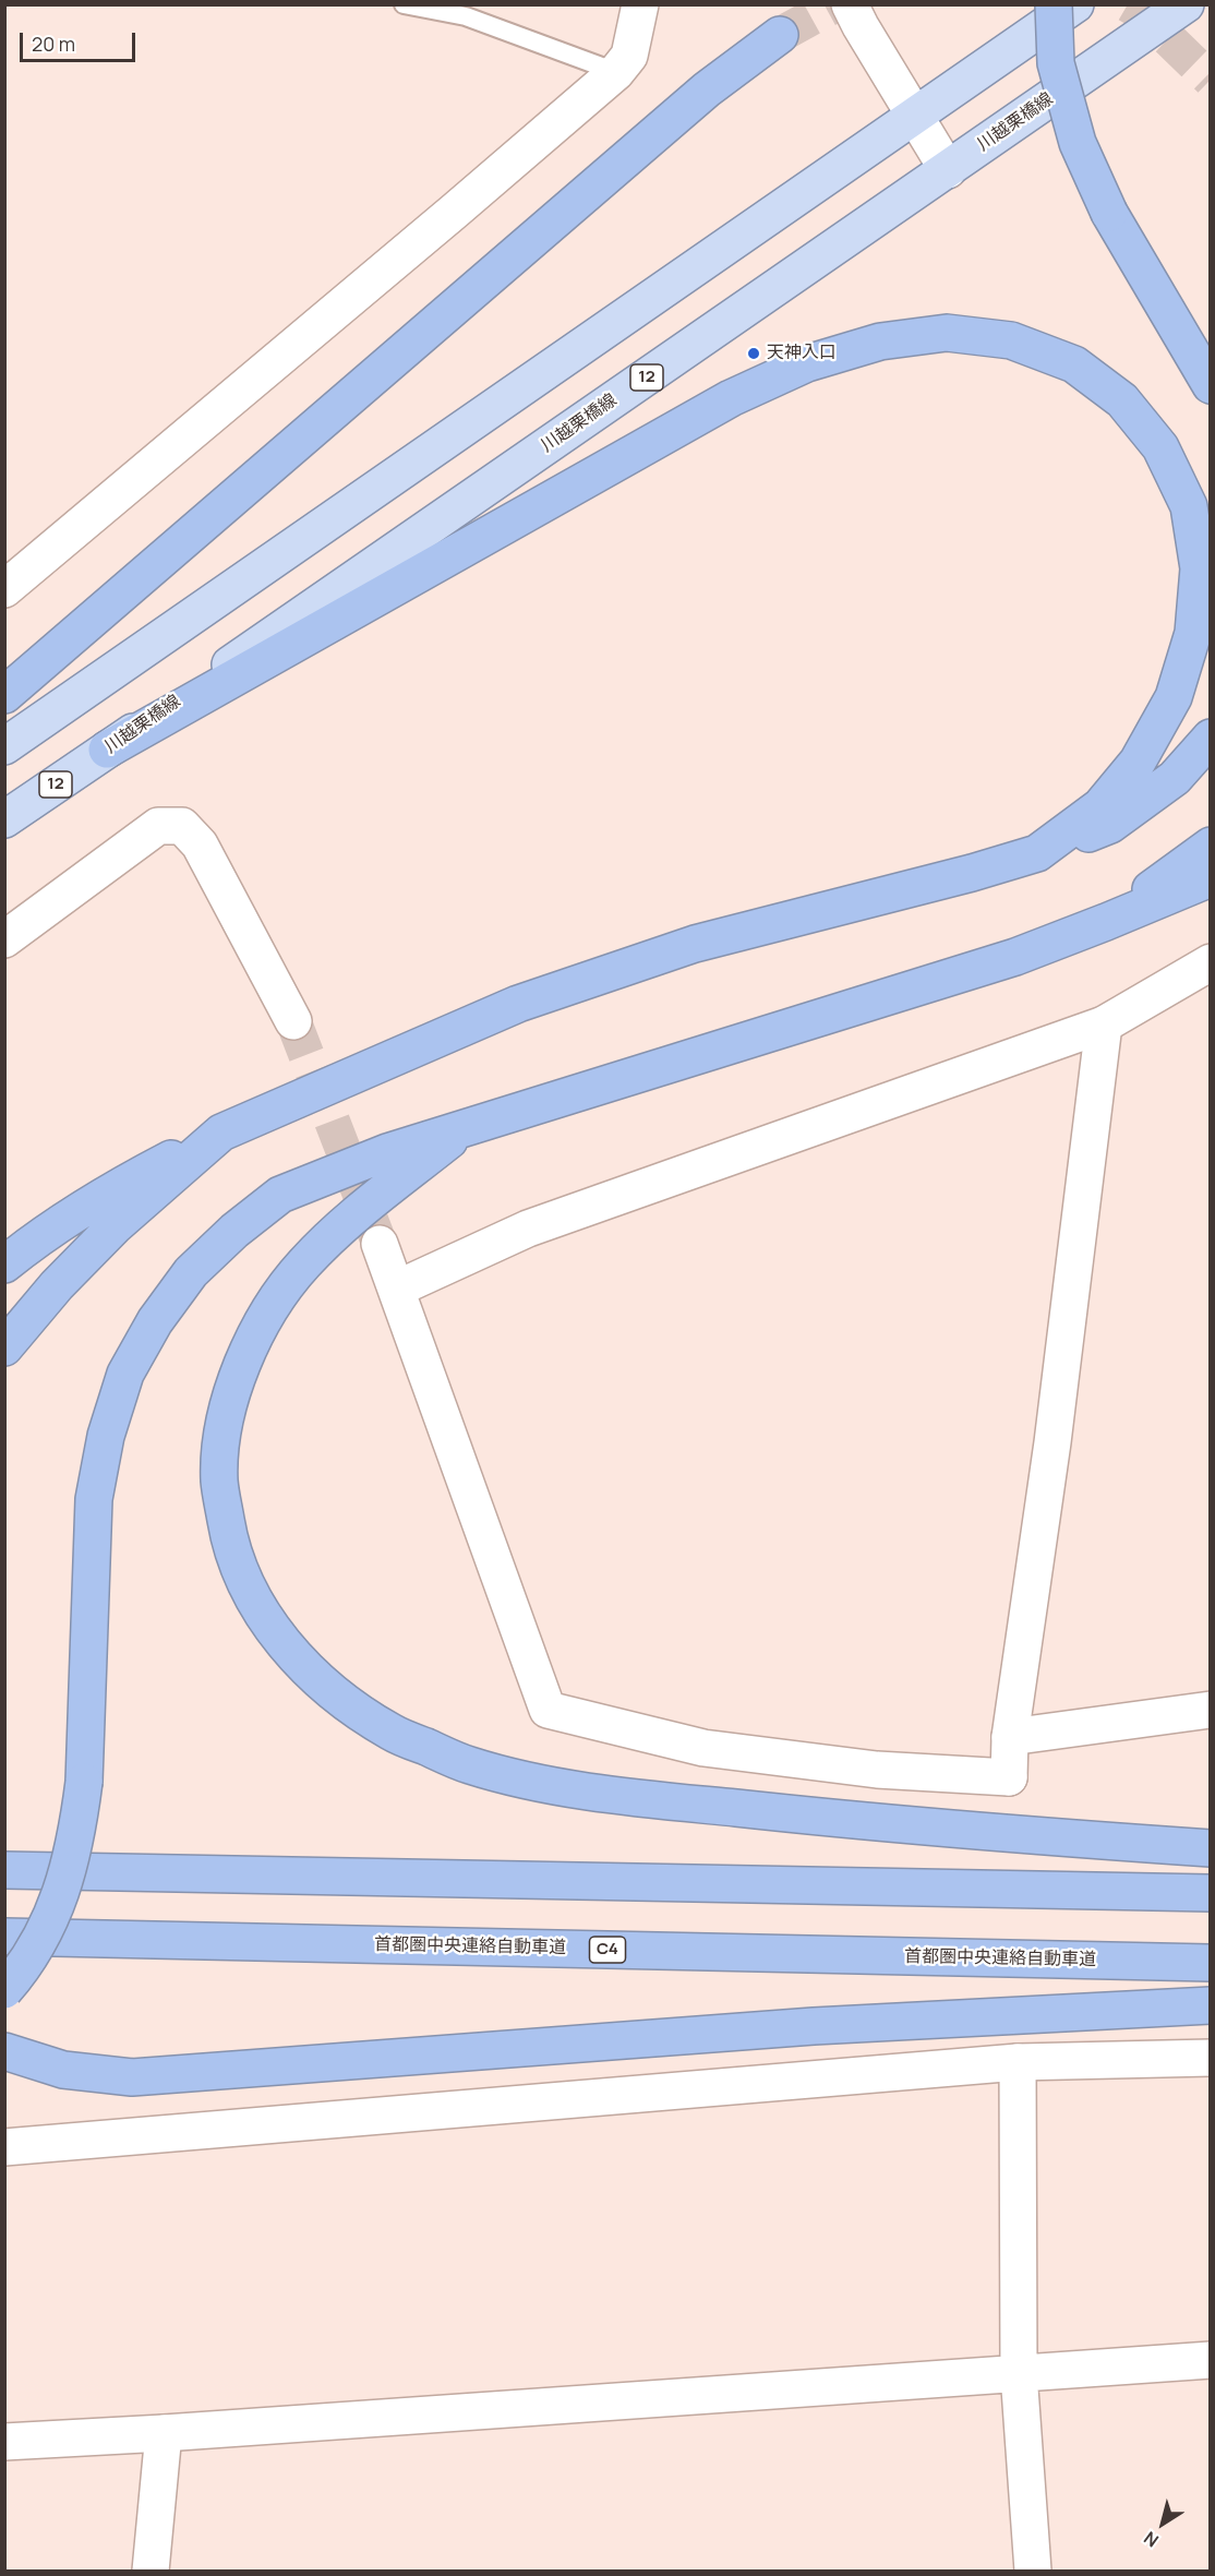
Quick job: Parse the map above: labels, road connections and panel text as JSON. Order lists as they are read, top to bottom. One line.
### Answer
{"streets":{"highway":["首都圏中央連絡自動車道","C4"],"main road":["川越栗橋線","12"]},"places":["天神入口"],"scale_bar":"20 m","north":"bottom left"}
